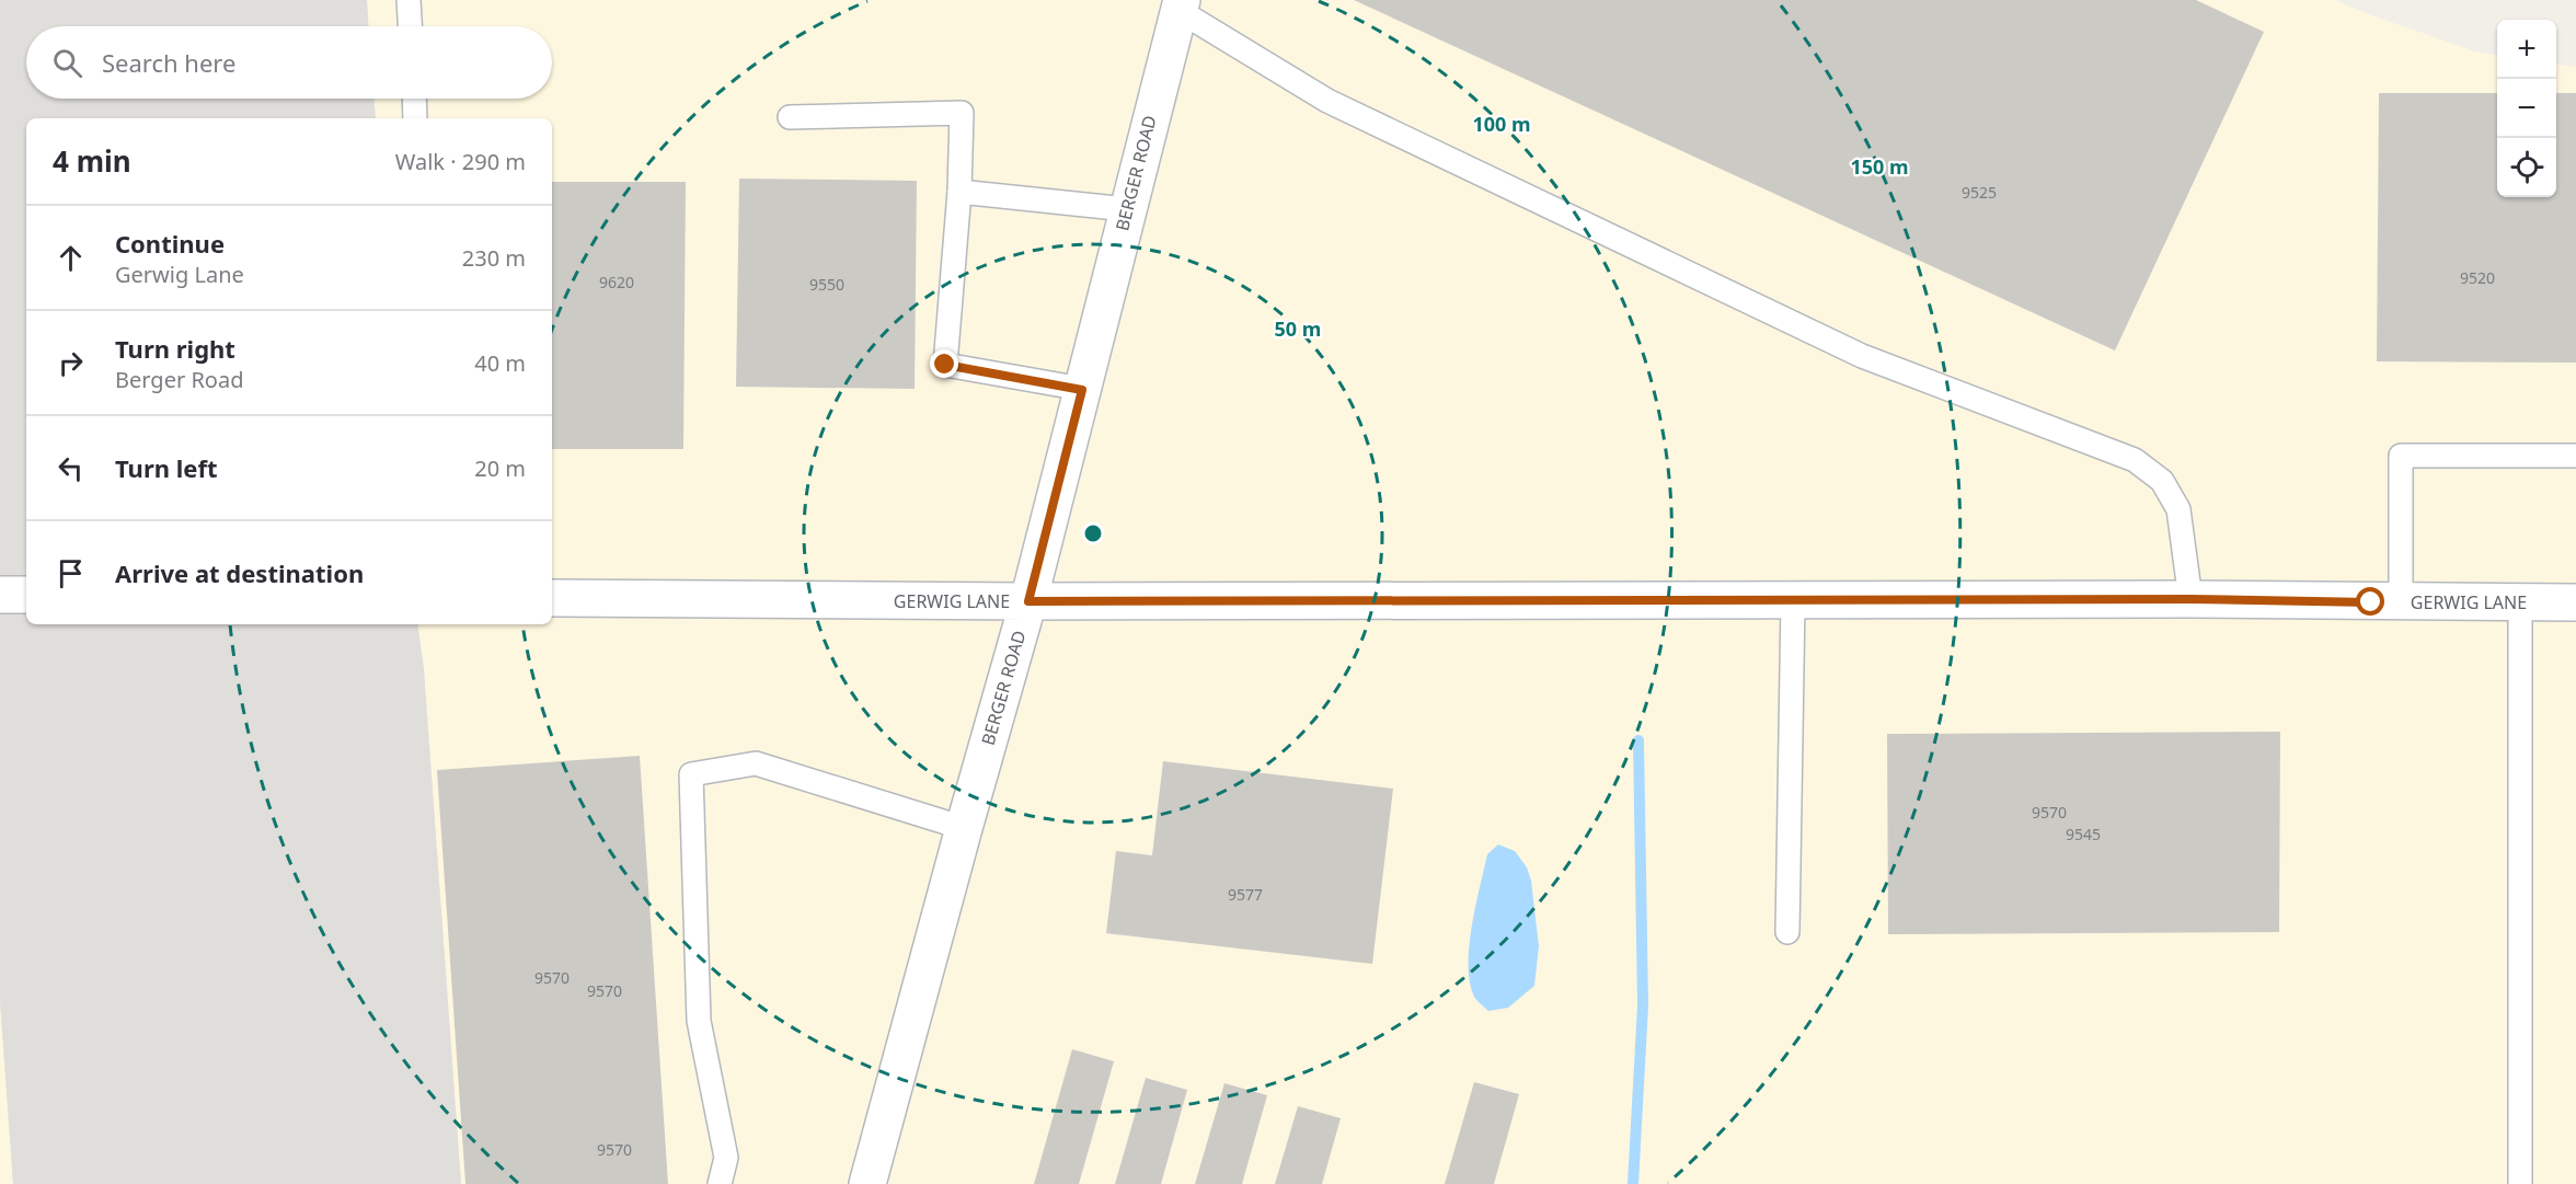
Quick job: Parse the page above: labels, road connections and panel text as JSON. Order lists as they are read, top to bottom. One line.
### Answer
{"streets":{"street":["BERGER ROAD","GERWIG LANE"]},"crossings":[["BERGER ROAD","GERWIG LANE"]],"house_numbers":["9525","9520","9620","9550","9570","9545","9577","9570","9570","9570"],"page":{"map_buttons":["+","−"],"search":"Search here","heading":["4 min","Walk · 290 m"],"list":[["Continue","Gerwig Lane","230 m"],["Turn right","Berger Road","40 m"],["Turn left","20 m"],"Arrive at destination"]},"rings":["100 m","150 m","50 m"]}
